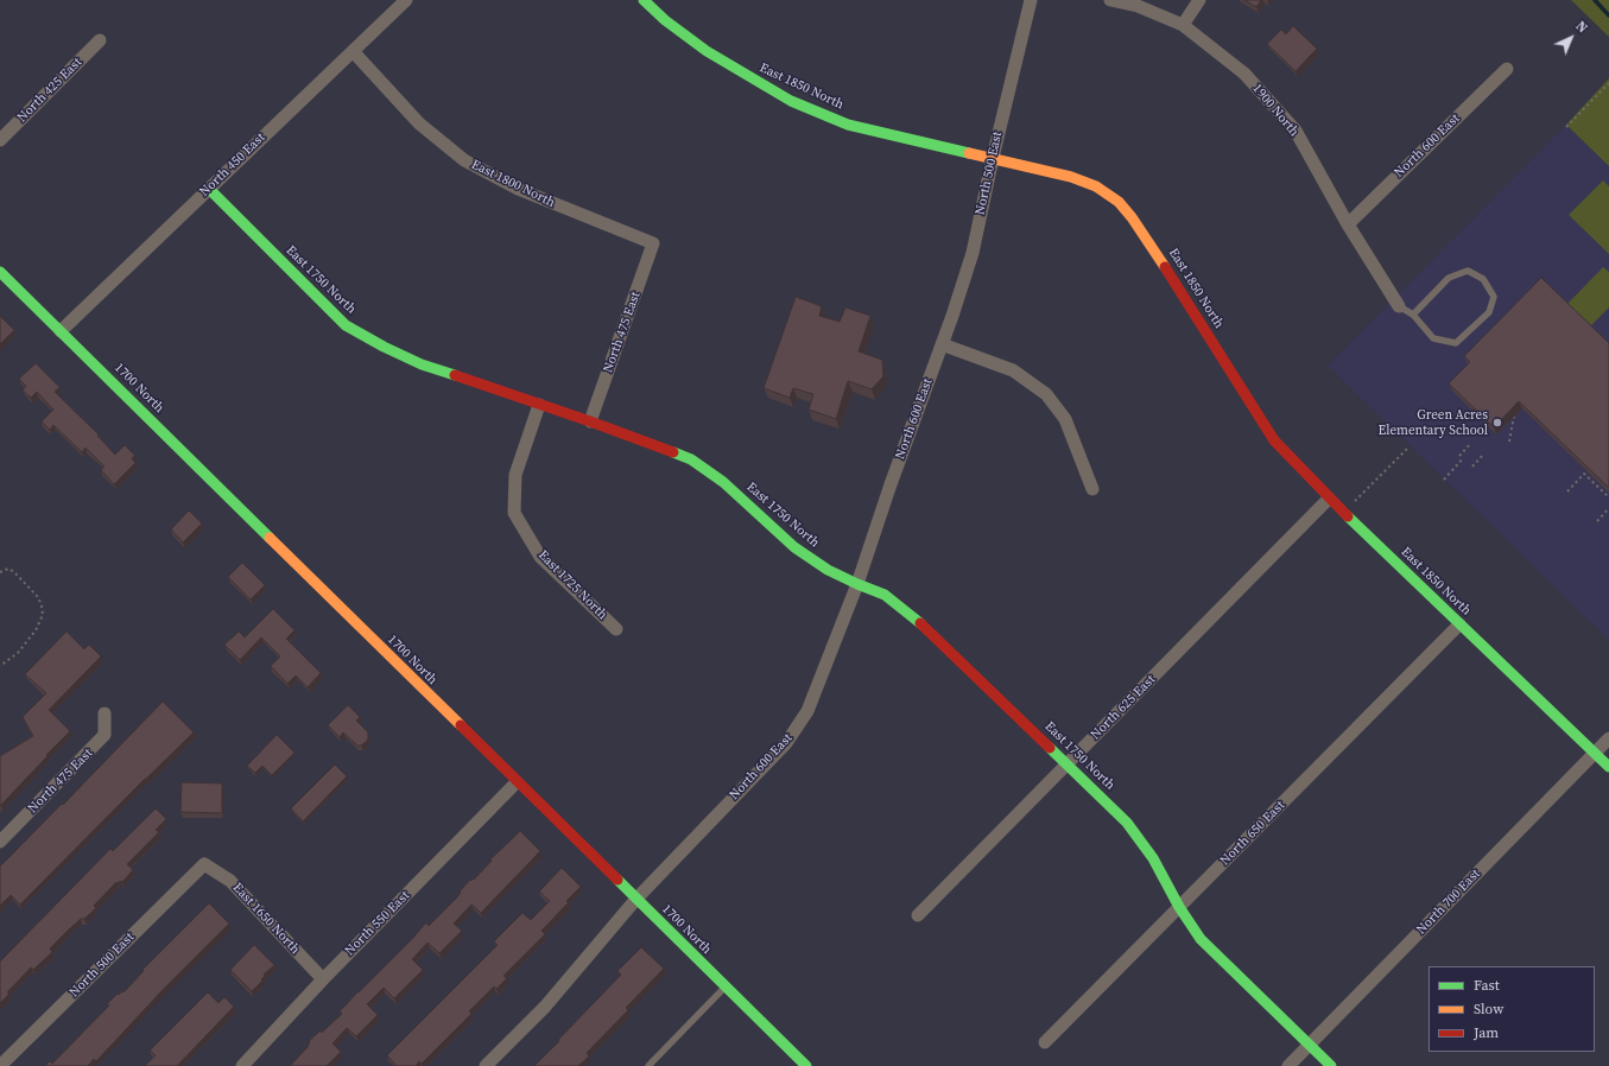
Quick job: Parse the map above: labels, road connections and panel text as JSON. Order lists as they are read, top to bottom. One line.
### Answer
{"streets":{"street":["East 1850 North","North 425 East","1900 North","North 600 East","North 450 East","North 500 East","East 1800 North","East 1750 North","North 475 East","1700 North","East 1725 North","North 625 East","North 650 East","North 700 East","East 1650 North","North 550 East"]},"crossings":[["East 1850 North","North 500 East"],["East 1850 North","North 625 East"],["East 1850 North","North 650 East"],["East 1850 North","North 700 East"],["1900 North","North 600 East"],["North 600 East","North 500 East"],["North 600 East","East 1750 North"],["North 600 East","1700 North"],["North 450 East","East 1800 North"],["North 450 East","East 1750 North"],["North 450 East","1700 North"],["North 500 East","East 1650 North"],["East 1800 North","North 475 East"],["East 1750 North","North 475 East"],["East 1750 North","East 1725 North"],["East 1750 North","North 625 East"],["East 1750 North","North 650 East"],["East 1750 North","North 700 East"],["1700 North","North 550 East"],["East 1650 North","North 550 East"]],"places":["Green Acres Elementary School"],"legend":["Fast","Slow","Jam"],"north":"top right"}
